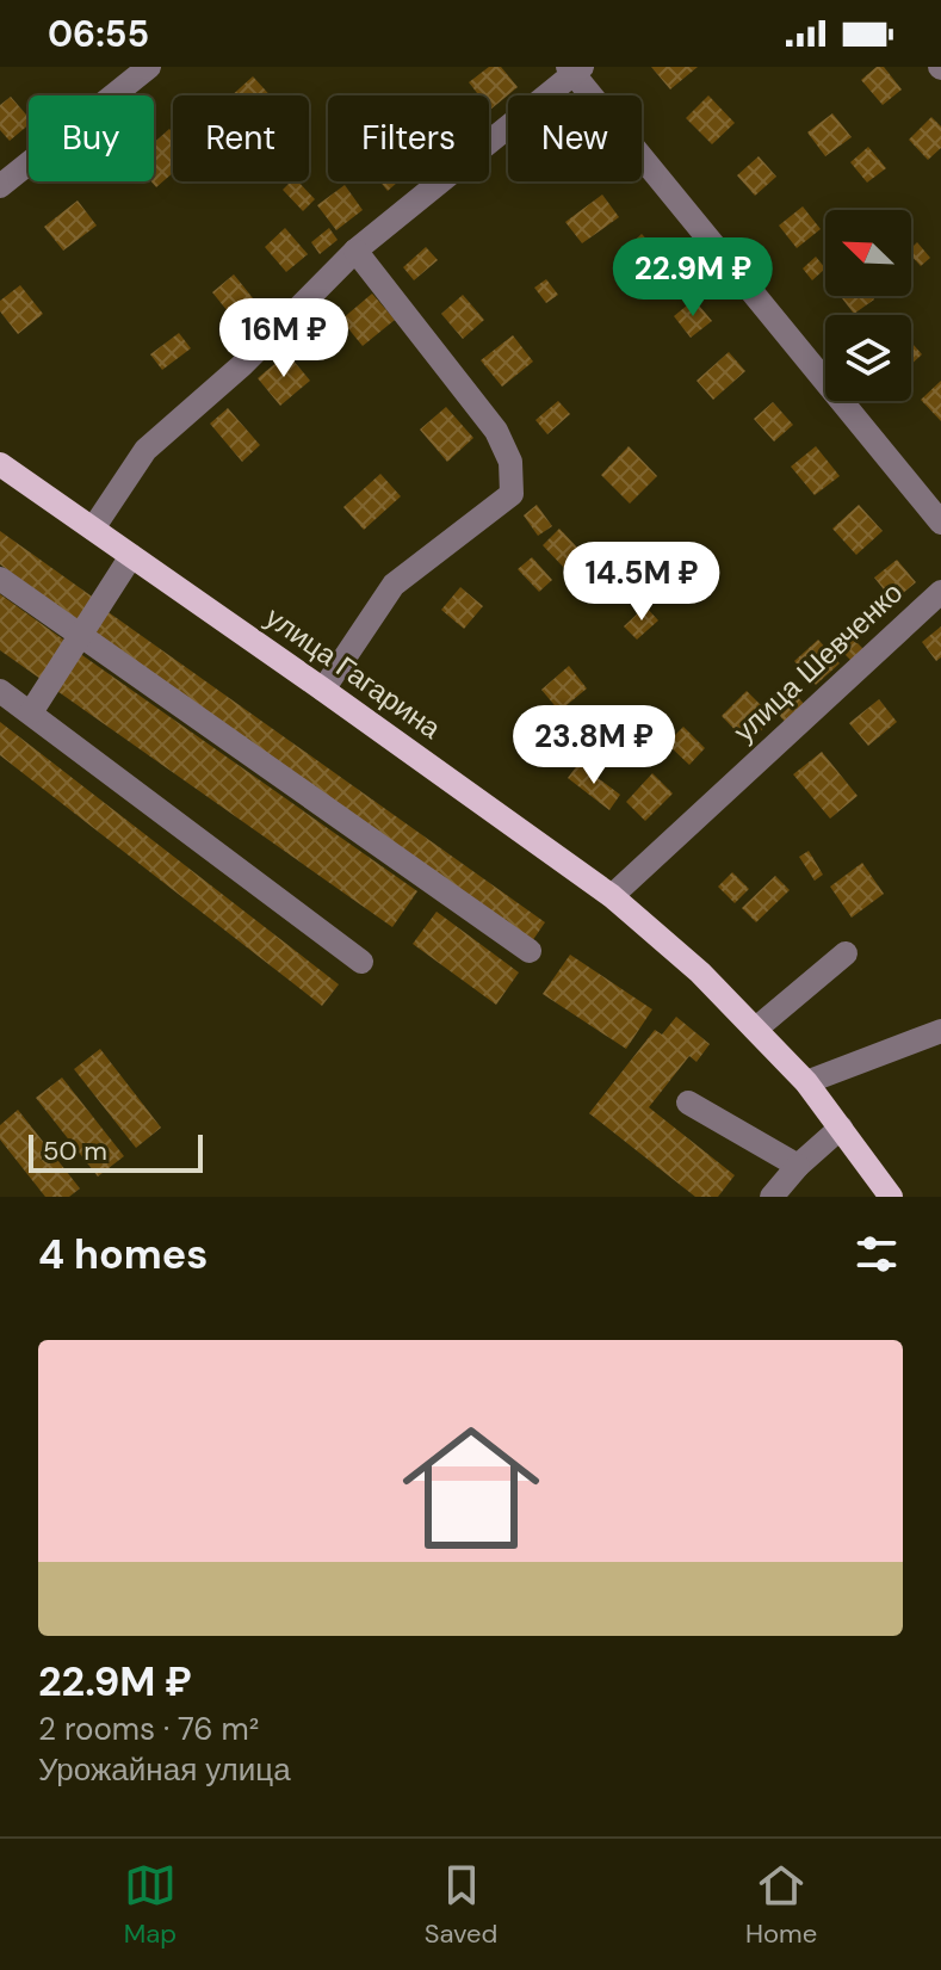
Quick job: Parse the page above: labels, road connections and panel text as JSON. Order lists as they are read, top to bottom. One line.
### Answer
{"streets":{"main road":["улица Гагарина"],"street":["улица Шевченко"]},"crossings":[["улица Шевченко","улица Гагарина"]],"scale_bar":"50 m","north":"top left","page":{"status":"06:55","chip":["Buy","Rent","Filters","New"],"price":["22.9M ₽","16M ₽","14.5M ₽","23.8M ₽"],"scale":"50 m","heading":"4 homes","list":[{"name":"22.9M ₽","note":"2 rooms · 76 m² · Урожайная улица"}],"tabs":["Map","Saved","Home"]}}
